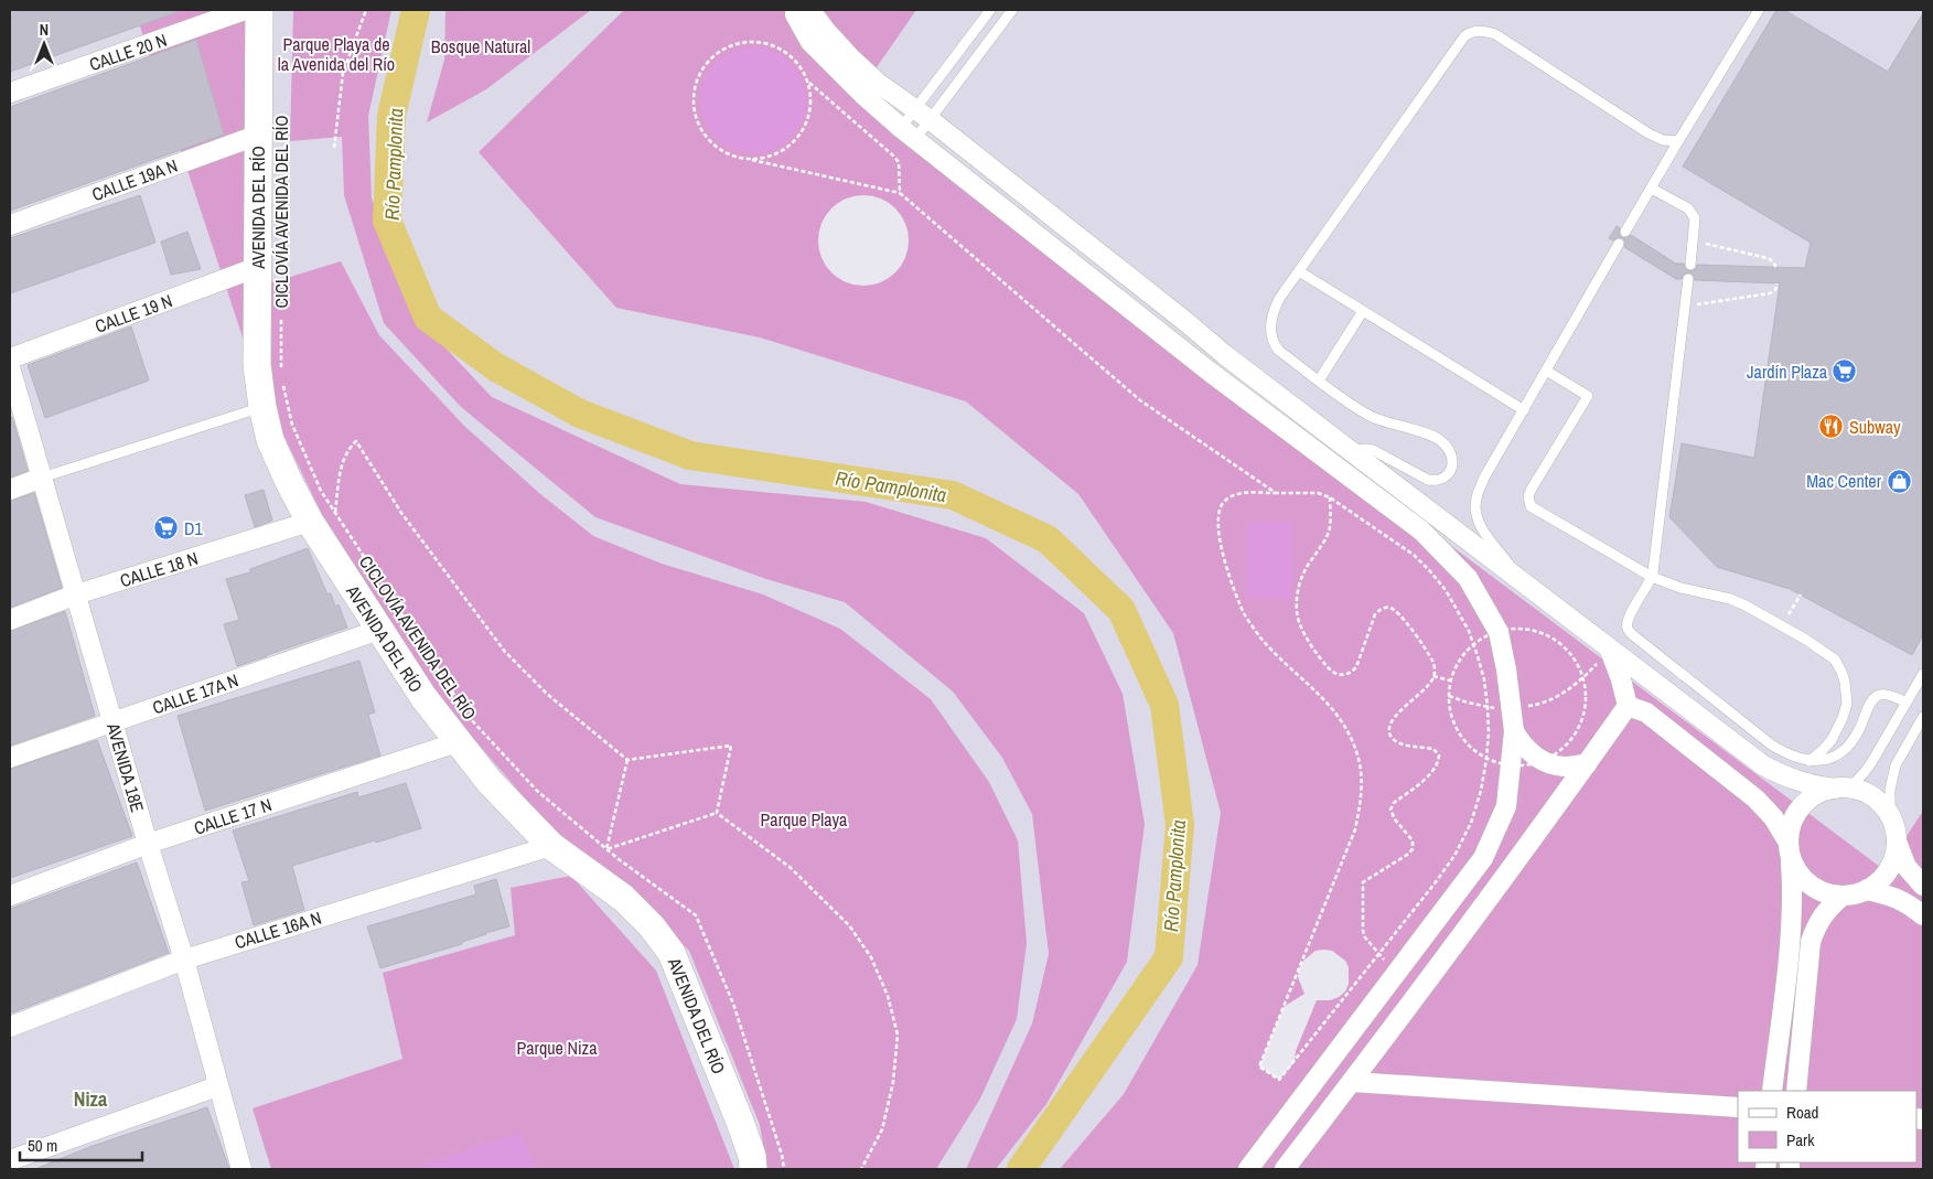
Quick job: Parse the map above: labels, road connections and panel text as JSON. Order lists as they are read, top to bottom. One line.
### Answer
{"streets":{"main road":["AVENIDA DEL RÍO"],"street":["CALLE 20 N","CALLE 19A N","CALLE 19 N","CALLE 18 N","CALLE 17A N","AVENIDA 18E","CALLE 17 N","CALLE 16A N"],"path":["CICLOVÍA AVENIDA DEL RÍO"]},"crossings":[["CALLE 19A N","AVENIDA DEL RÍO"],["AVENIDA DEL RÍO","CALLE 19 N"],["AVENIDA DEL RÍO","CALLE 18 N"],["AVENIDA DEL RÍO","CALLE 17A N"],["AVENIDA DEL RÍO","CALLE 17 N"],["AVENIDA DEL RÍO","CALLE 16A N"],["CALLE 18 N","AVENIDA 18E"],["CALLE 17A N","AVENIDA 18E"],["AVENIDA 18E","CALLE 17 N"],["AVENIDA 18E","CALLE 16A N"]],"districts":["Niza"],"water":["Río Pamplonita"],"parks":["Parque Playa de la Avenida del Río","Bosque Natural","Parque Playa","Parque Niza"],"places":{"supermarket":["Jardín Plaza","D1"],"restaurant":["Subway"],"shop":["Mac Center"]},"legend":["Road","Park"],"scale_bar":"50 m","north":"top"}
